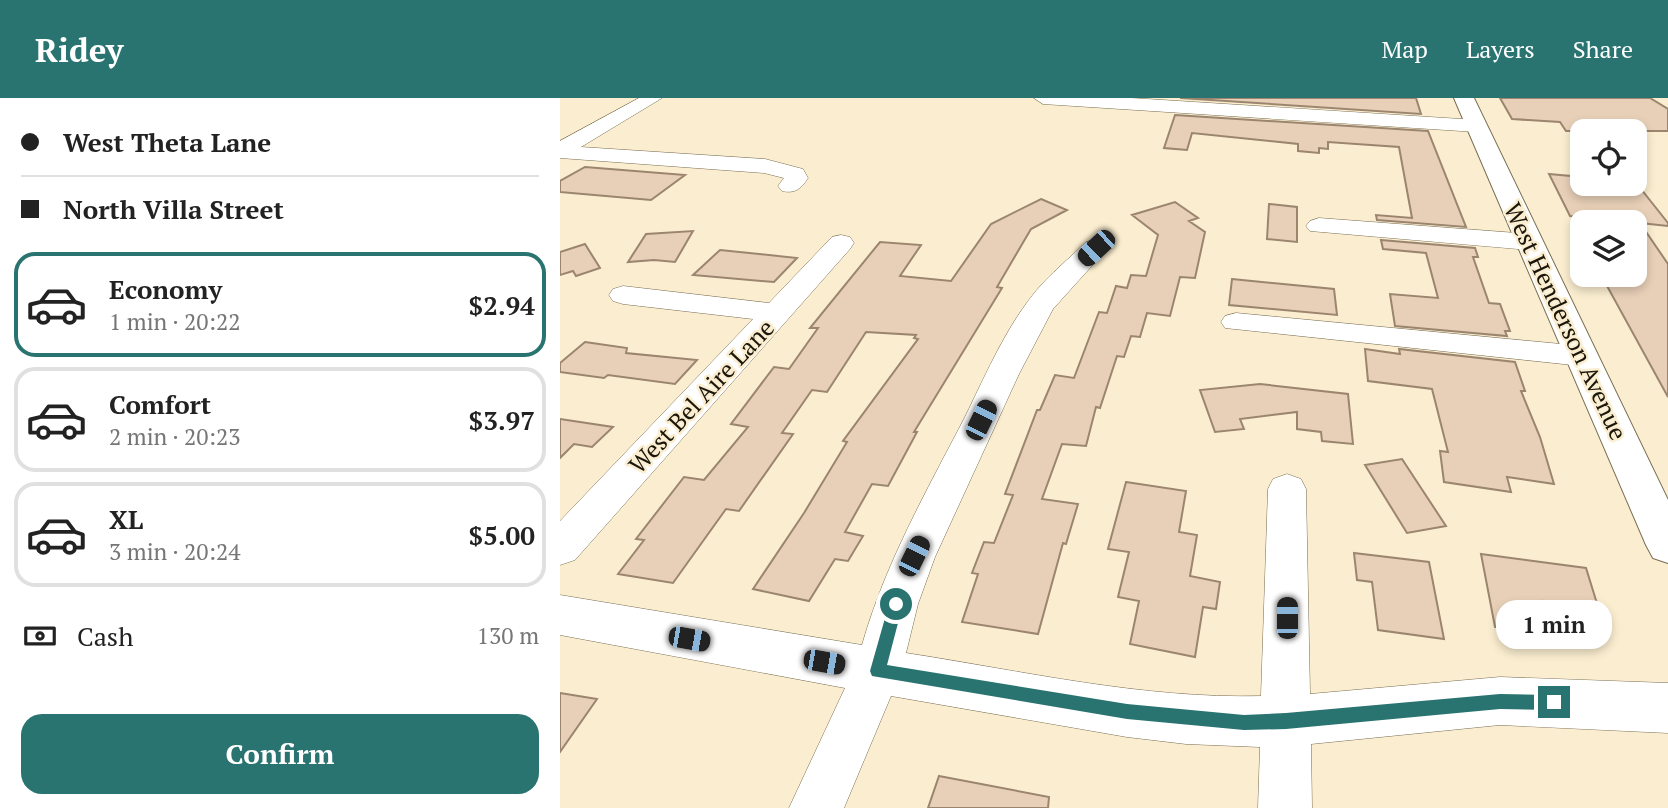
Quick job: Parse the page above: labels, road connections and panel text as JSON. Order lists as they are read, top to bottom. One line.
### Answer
{"streets":{"main road":["West Henderson Avenue"],"street":["West Bel Aire Lane"]},"page":{"header":"Ridey","nav":["Map","Layers","Share"],"banner":["West Theta Lane","North Villa Street"],"list":[{"name":"Economy","note":"1 min · 20:22","value":"$2.94"},{"name":"Comfort","note":"2 min · 20:23","value":"$3.97"},{"name":"XL","note":"3 min · 20:24","value":"$5.00"}],"pay":["Cash","130 m"],"bubble":"1 min","buttons":"Confirm"}}
